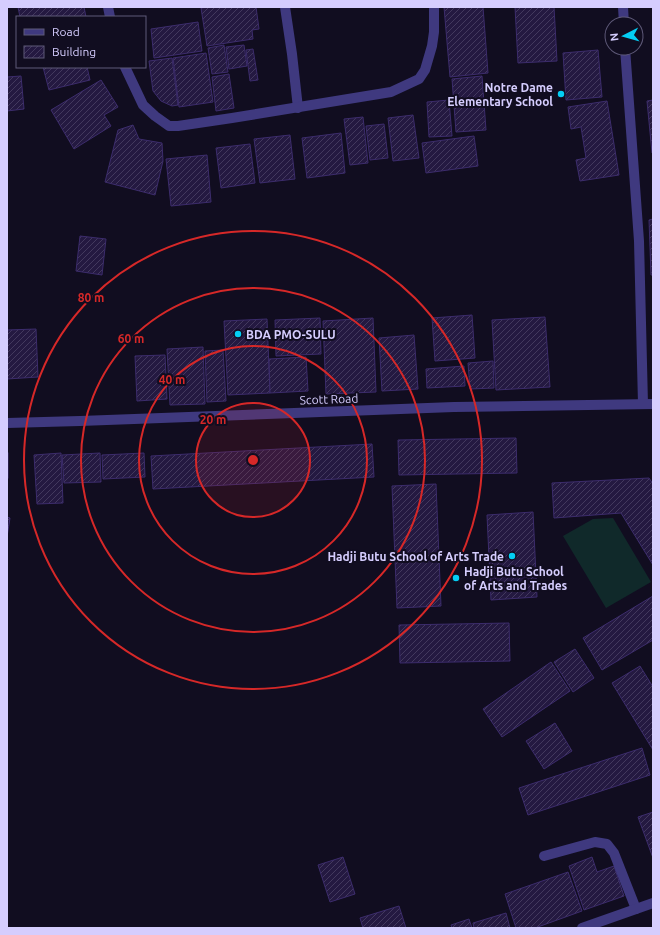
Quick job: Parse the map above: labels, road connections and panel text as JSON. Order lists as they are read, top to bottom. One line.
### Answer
{"streets":{"street":["Scott Road"]},"places":["Notre Dame Elementary School","BDA PMO-SULU","Hadji Butu School of Arts Trade","Hadji Butu School of Arts and Trades"],"legend":["Road","Building"],"north":"left","rings":["80 m","60 m","40 m","20 m"]}
